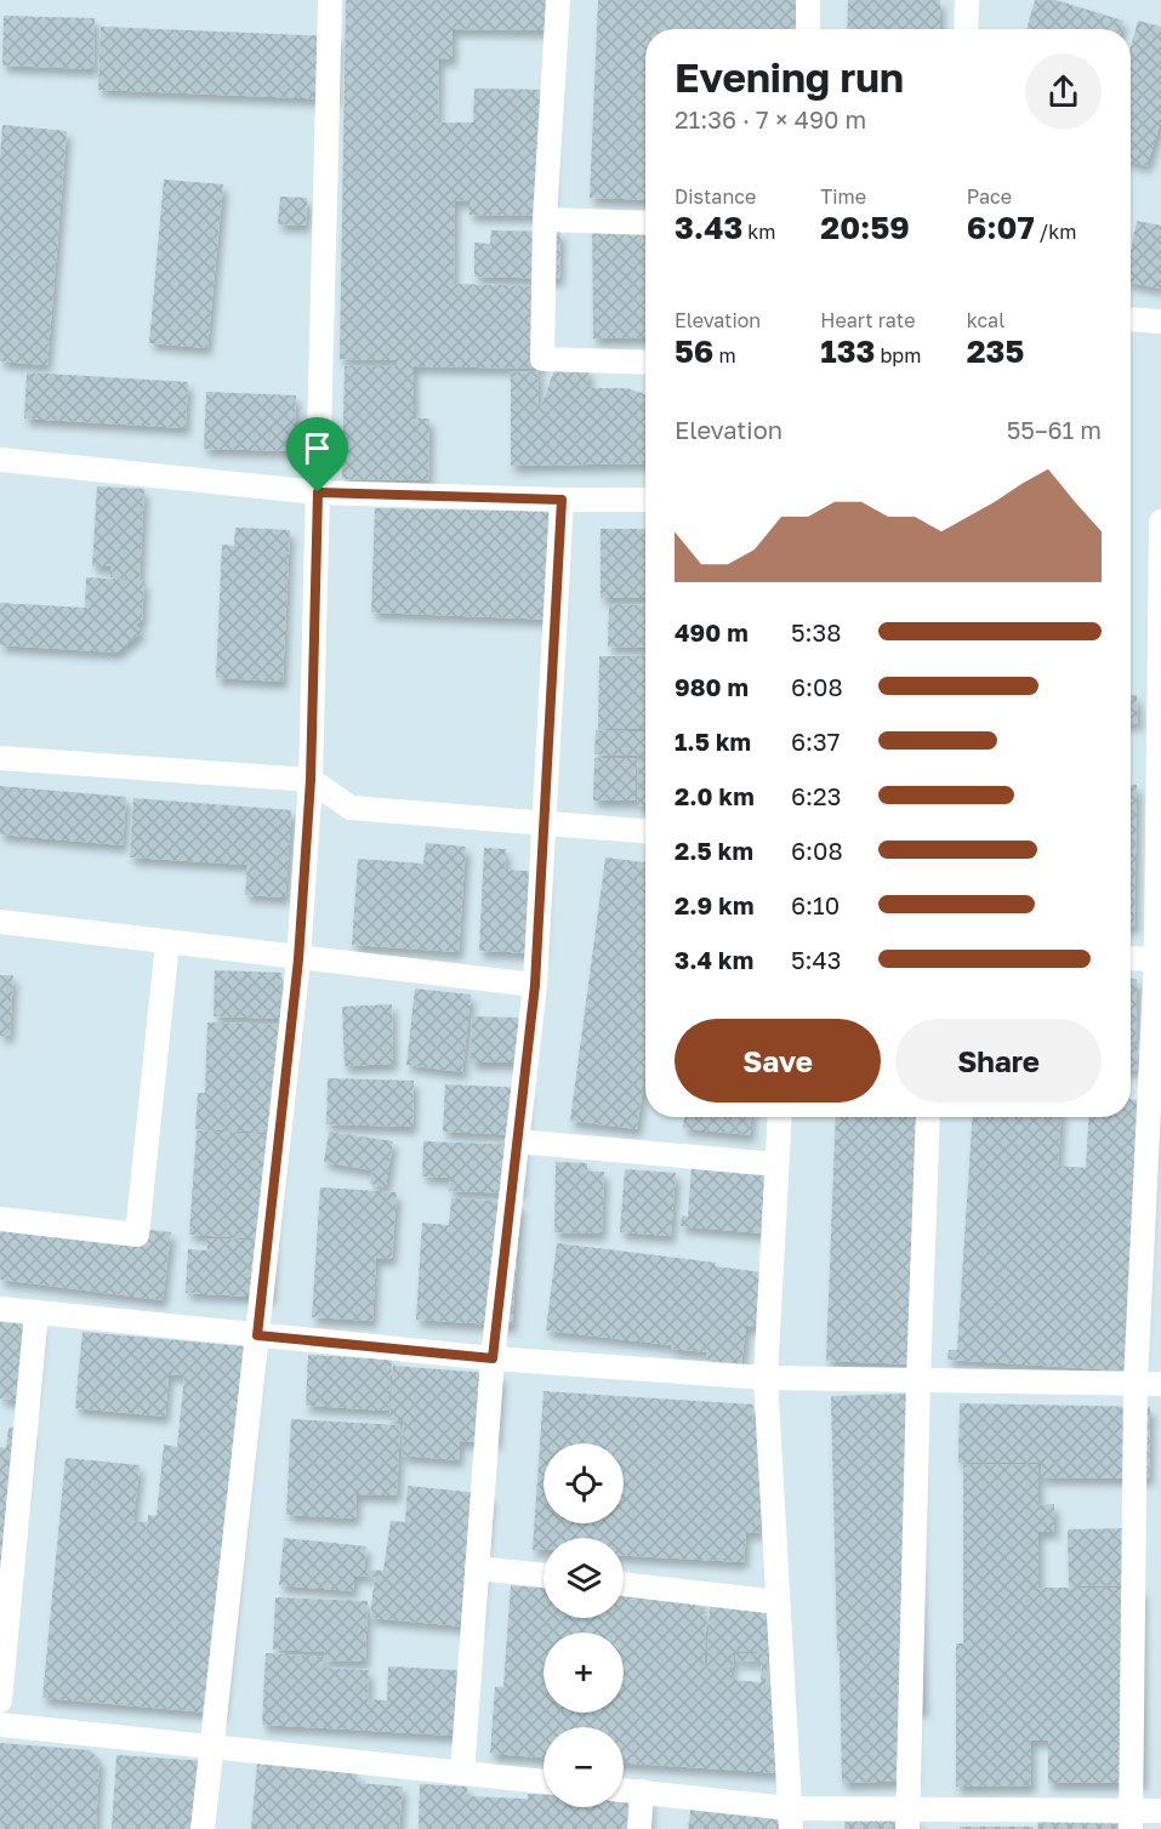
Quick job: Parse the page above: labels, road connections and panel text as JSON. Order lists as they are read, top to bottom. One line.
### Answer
{"page":{"heading":["Evening run","21:36 · 7 × 490 m"],"stats":[["Distance","3.43 km"],["Time","20:59"],["Pace","6:07 /km"],["Elevation","56 m"],["Heart rate","133 bpm"],["kcal","235"]],"chart":["Elevation","55–61 m"],"list":[{"name":"490 m","note":"5:38"},{"name":"980 m","note":"6:08"},{"name":"1.5 km","note":"6:37"},{"name":"2.0 km","note":"6:23"},{"name":"2.5 km","note":"6:08"},{"name":"2.9 km","note":"6:10"},{"name":"3.4 km","note":"5:43"}],"buttons":["Save","Share"],"map_buttons":["+","−"]}}
